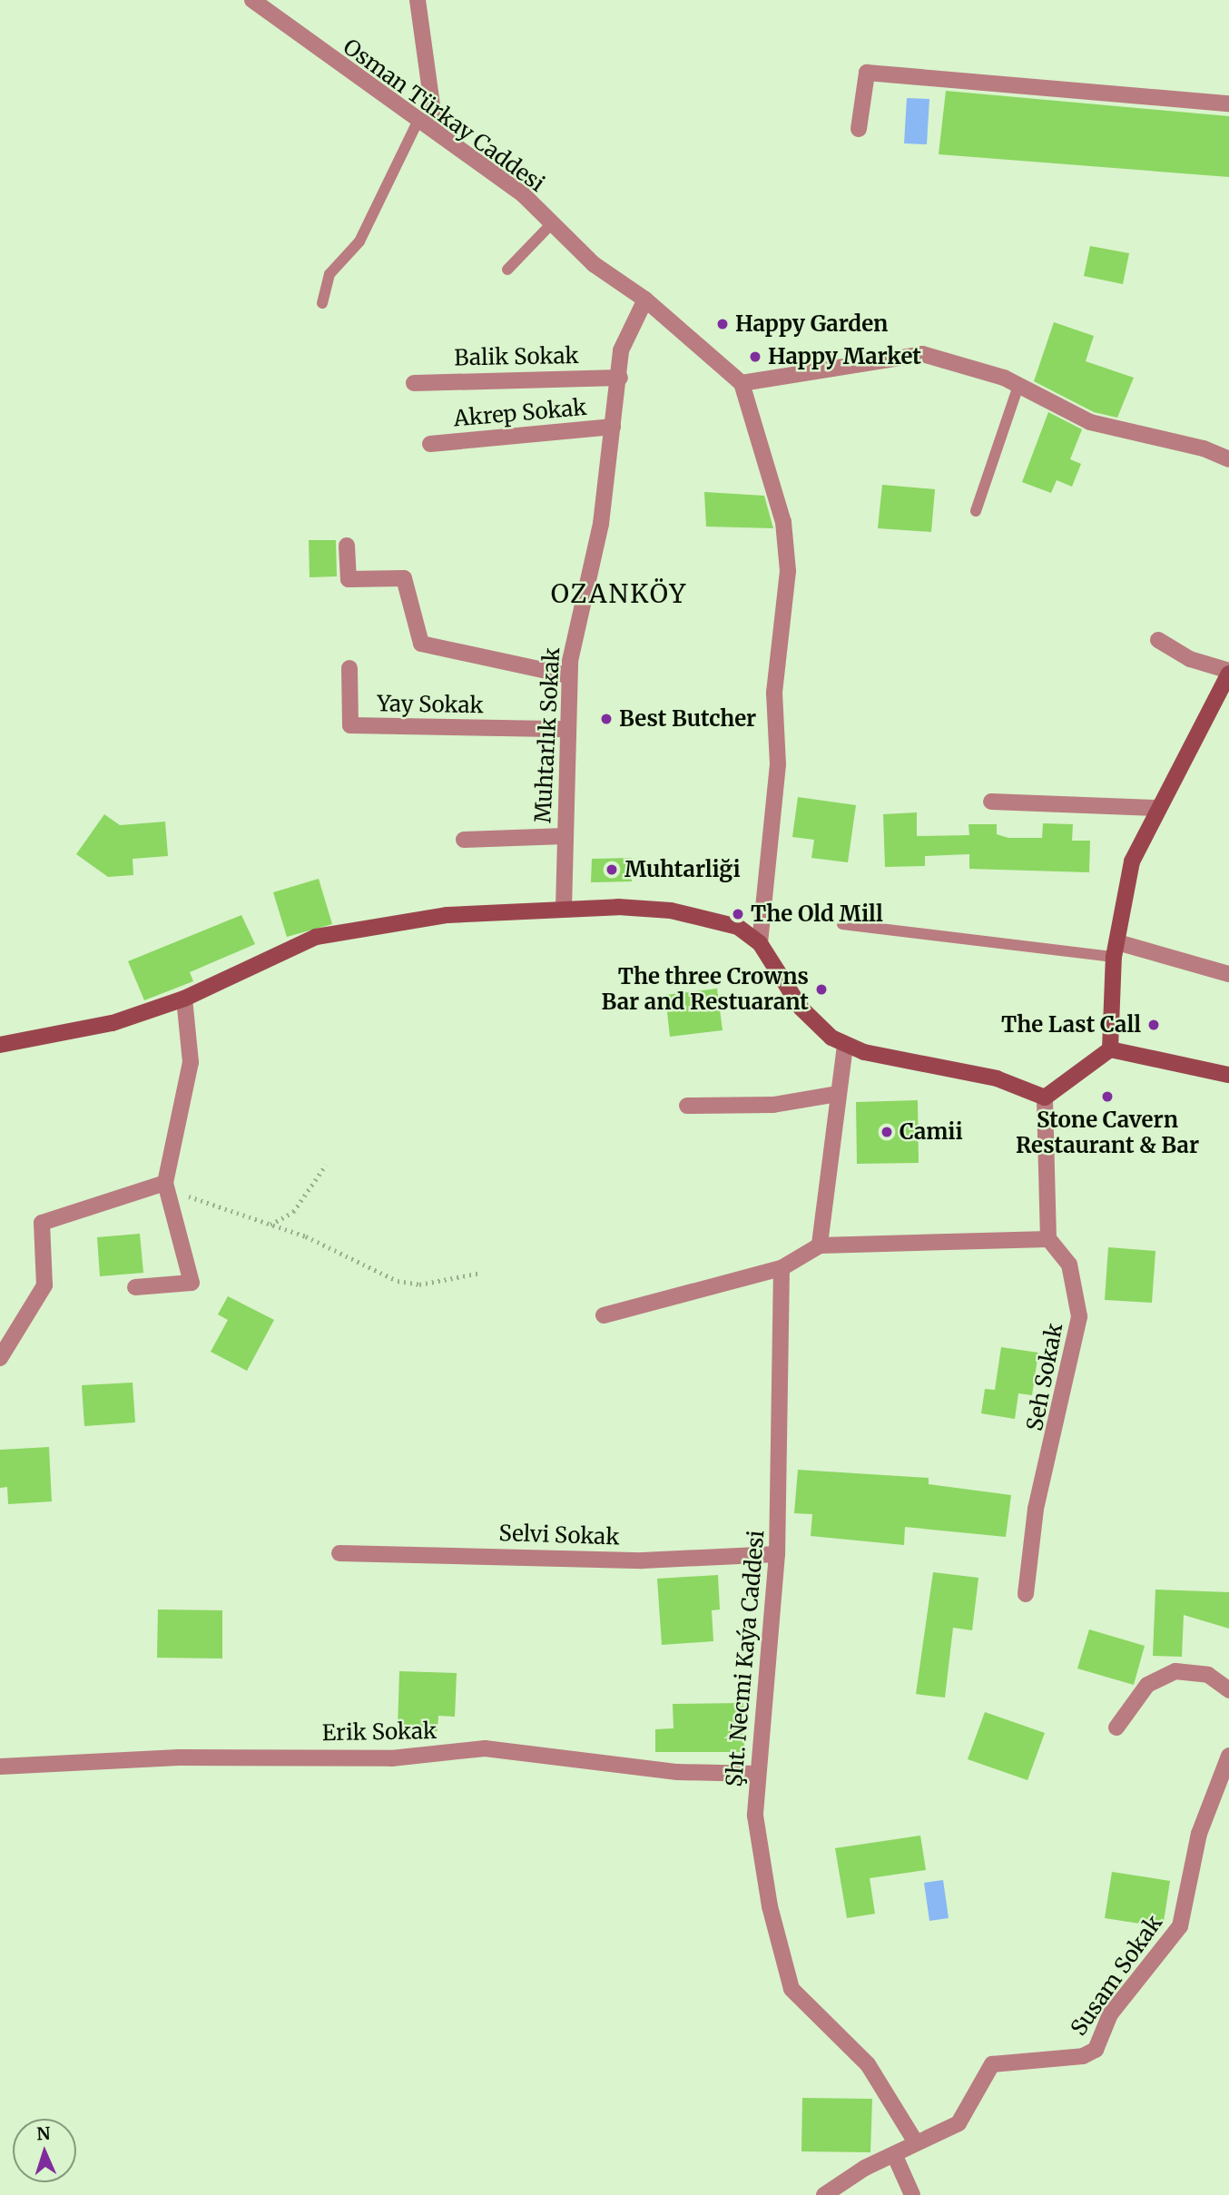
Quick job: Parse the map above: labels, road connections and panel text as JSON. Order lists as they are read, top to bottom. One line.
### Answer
{"streets":{"street":["Osman Türkay Caddesi","Balik Sokak","Akrep Sokak","Yay Sokak","Muhtarlık Sokak","Seh Sokak","Selvi Sokak","Şht. Necmi Kaýa Caddesi","Erik Sokak","Susam Sokak"]},"crossings":[["Osman Türkay Caddesi","Muhtarlık Sokak"],["Balik Sokak","Muhtarlık Sokak"],["Akrep Sokak","Muhtarlık Sokak"],["Yay Sokak","Muhtarlık Sokak"],["Selvi Sokak","Şht. Necmi Kaýa Caddesi"],["Şht. Necmi Kaýa Caddesi","Erik Sokak"],["Şht. Necmi Kaýa Caddesi","Susam Sokak"]],"districts":["OZANKÖY"],"places":["Happy Garden","Happy Market","Best Butcher","Muhtarliği","The Old Mill","The three Crowns Bar and Restuarant","The Last Call","Stone Cavern Restaurant & Bar","Camii"],"north":"top"}
